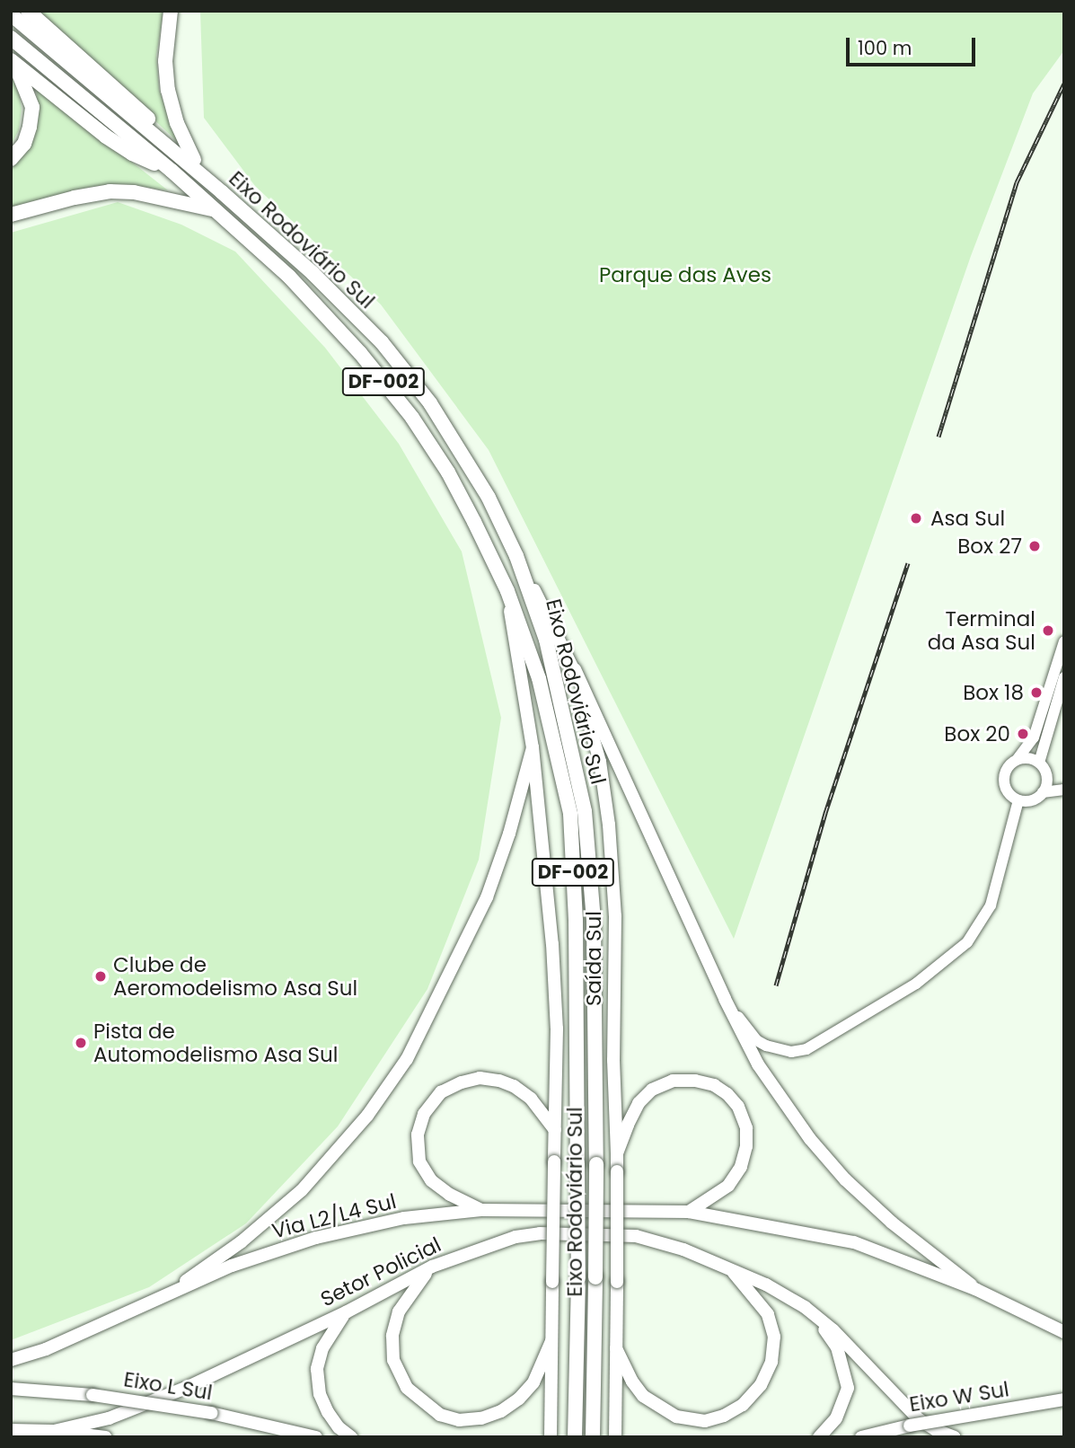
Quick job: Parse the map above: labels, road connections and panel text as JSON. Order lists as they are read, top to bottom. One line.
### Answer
{"streets":{"highway":["Eixo Rodoviário Sul","DF-002"],"main road":["Saída Sul","Via L2/L4 Sul","Setor Policial","Eixo L Sul","Eixo W Sul"]},"crossings":[["Eixo Rodoviário Sul","Saída Sul"]],"parks":["Parque das Aves"],"places":["Asa Sul","Box 27","Terminal da Asa Sul","Box 18","Box 20","Clube de Aeromodelismo Asa Sul","Pista de Automodelismo Asa Sul"],"scale_bar":"100 m"}
